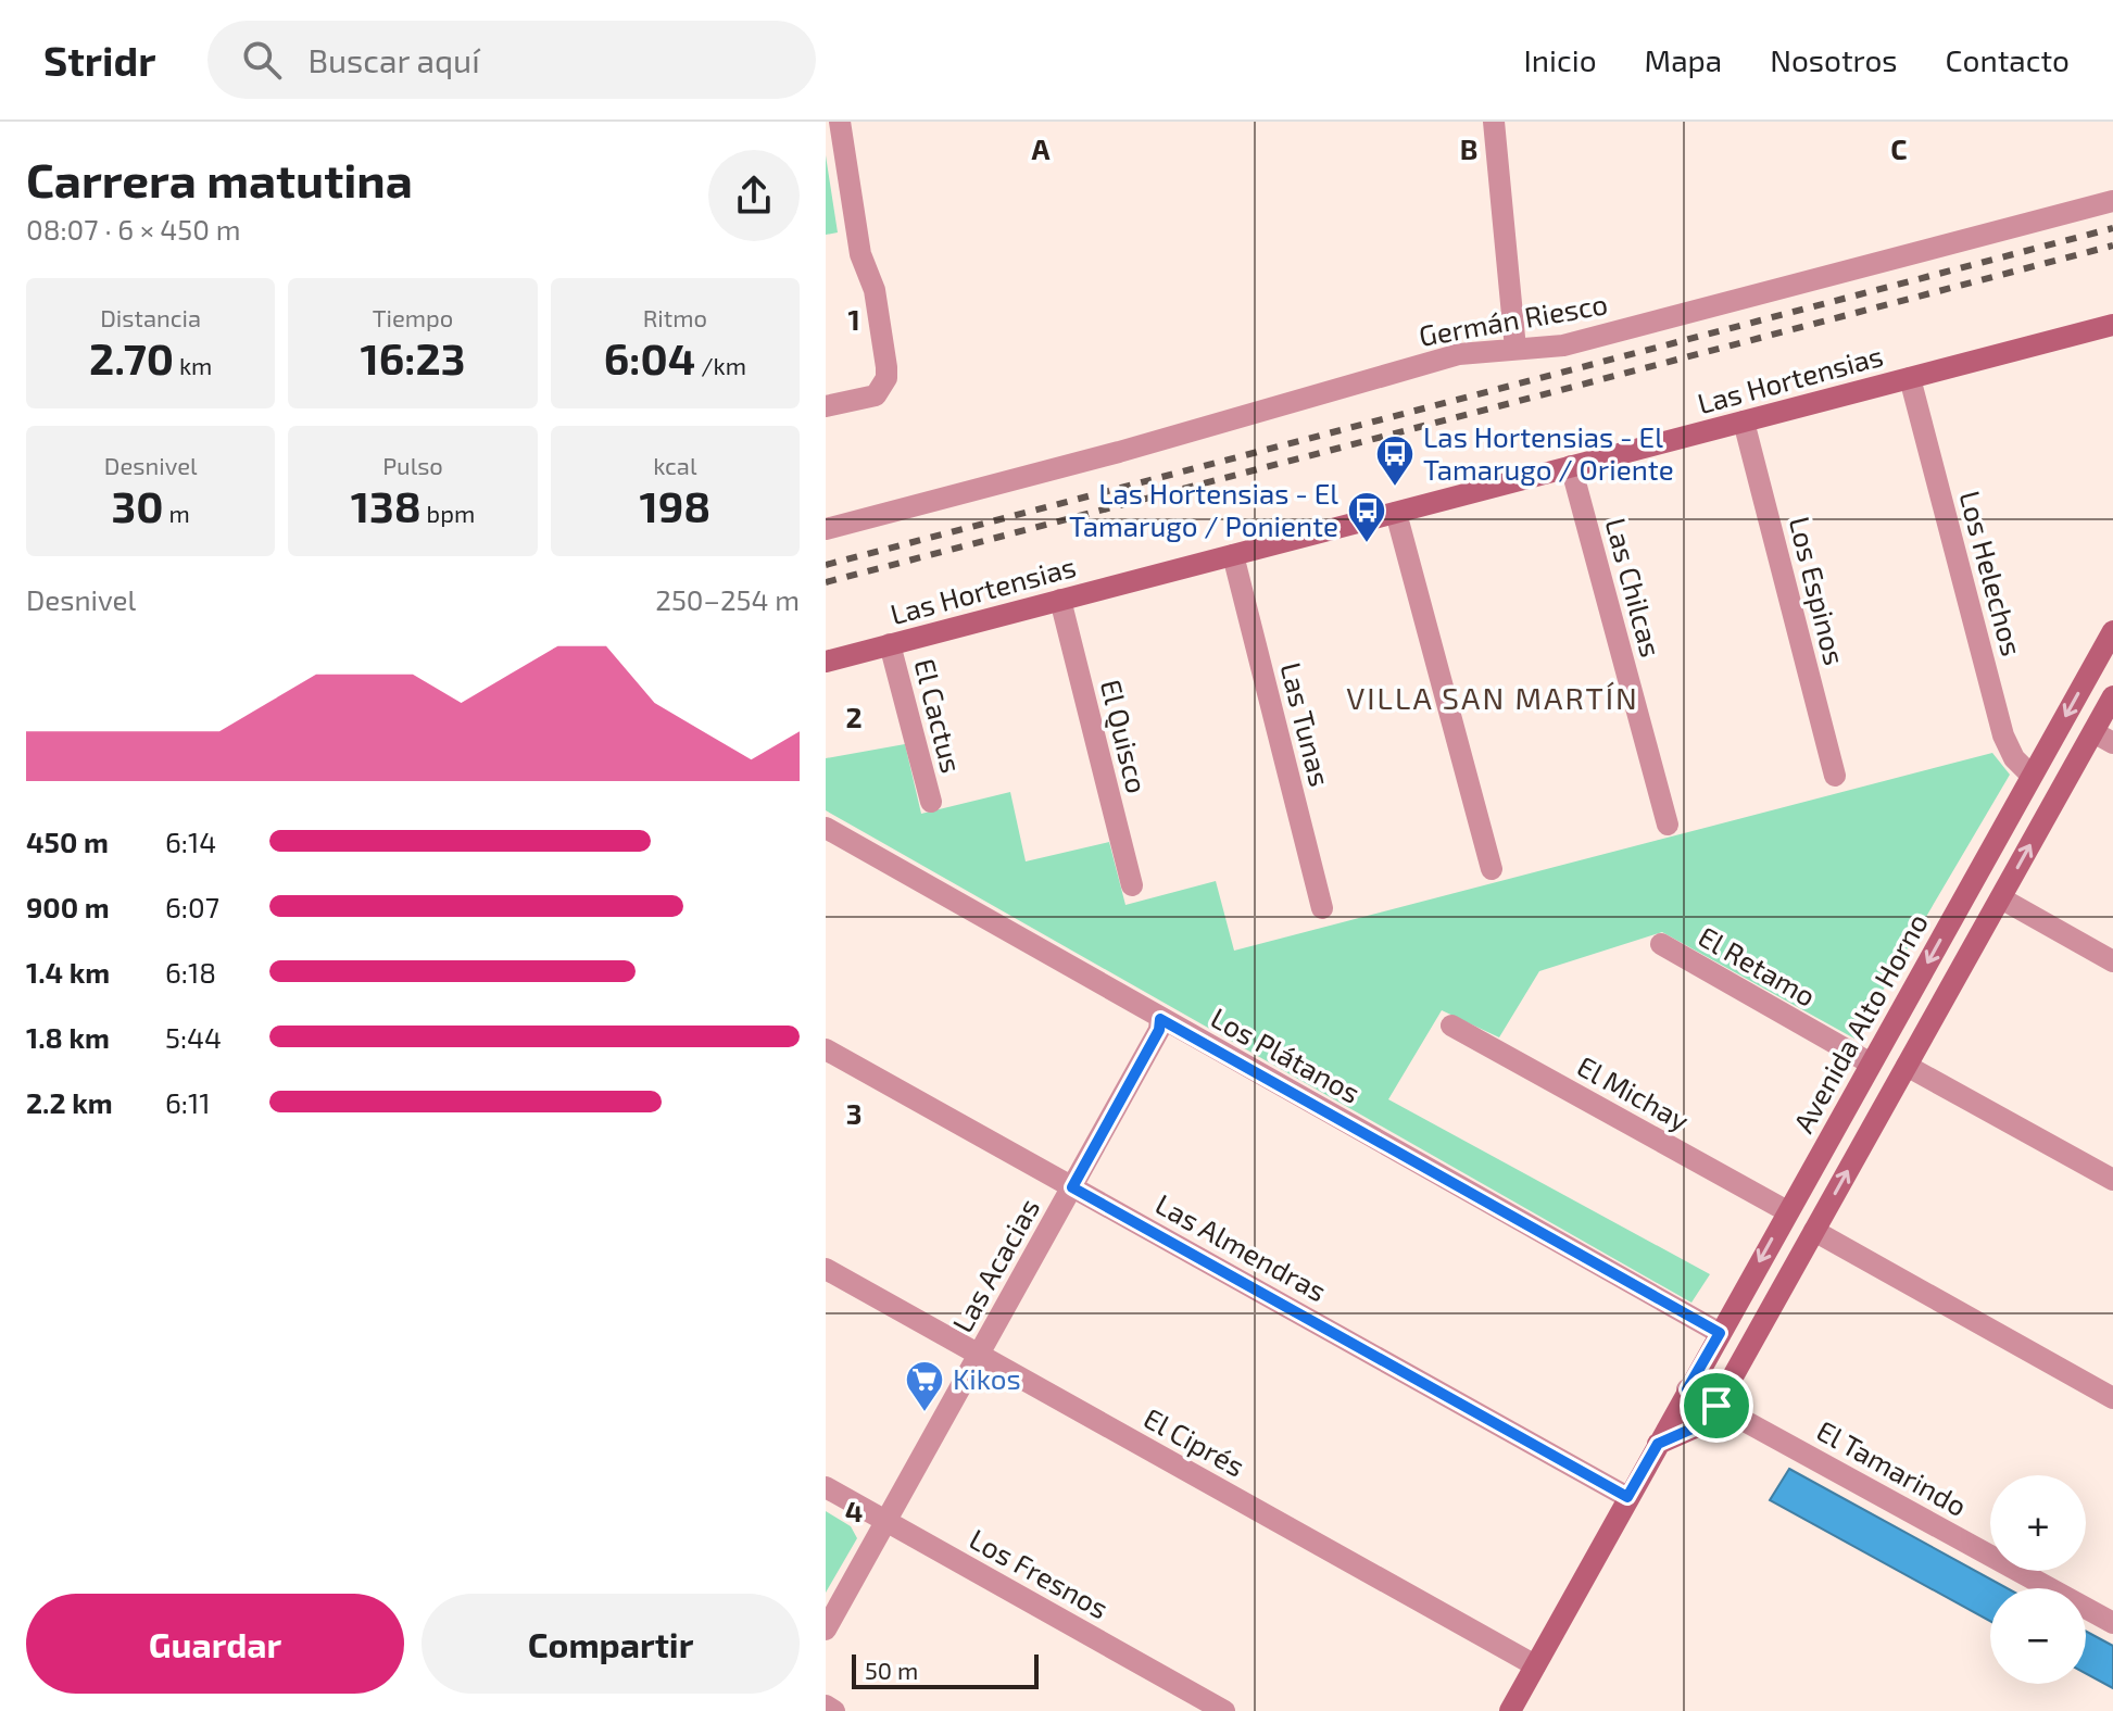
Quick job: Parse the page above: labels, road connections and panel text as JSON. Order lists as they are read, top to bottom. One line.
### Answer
{"streets":{"street":["Germán Riesco","Las Hortensias","Los Helechos","Las Chilcas","Los Espinos","El Cactus","Las Tunas","El Quisco","El Retamo","Avenida Alto Horno","Los Plátanos","El Michay","Las Almendras","Las Acacias","El Ciprés","El Tamarindo","Los Fresnos"]},"crossings":[["Las Hortensias","Los Helechos"],["Las Hortensias","Las Chilcas"],["Las Hortensias","Los Espinos"],["Las Hortensias","El Cactus"],["Las Hortensias","Las Tunas"],["Las Hortensias","El Quisco"],["Los Helechos","Avenida Alto Horno"],["El Retamo","Avenida Alto Horno"],["Avenida Alto Horno","Los Plátanos"],["Avenida Alto Horno","El Michay"],["Avenida Alto Horno","Las Almendras"],["Avenida Alto Horno","El Ciprés"],["Avenida Alto Horno","El Tamarindo"],["Los Plátanos","Las Acacias"],["Las Almendras","Las Acacias"],["Las Acacias","El Ciprés"],["Las Acacias","Los Fresnos"]],"districts":["VILLA SAN MARTÍN"],"places":{"bus stop":["Las Hortensias - El Tamarugo / Oriente","Las Hortensias - El Tamarugo / Poniente"],"supermarket":["Kikos"]},"scale_bar":"50 m","page":{"header":"Stridr","search":"Buscar aquí","nav":["Inicio","Mapa","Nosotros","Contacto"],"heading":["Carrera matutina","08:07 · 6 × 450 m"],"stats":[["Distancia","2.70 km"],["Tiempo","16:23"],["Ritmo","6:04 /km"],["Desnivel","30 m"],["Pulso","138 bpm"],["kcal","198"]],"chart":["Desnivel","250–254 m"],"list":[{"name":"450 m","note":"6:14"},{"name":"900 m","note":"6:07"},{"name":"1.4 km","note":"6:18"},{"name":"1.8 km","note":"5:44"},{"name":"2.2 km","note":"6:11"}],"map_buttons":["+","−"],"buttons":["Guardar","Compartir"],"scale":"50 m"},"grid":{"columns":["A","B","C"],"rows":["1","2","3","4"]}}
